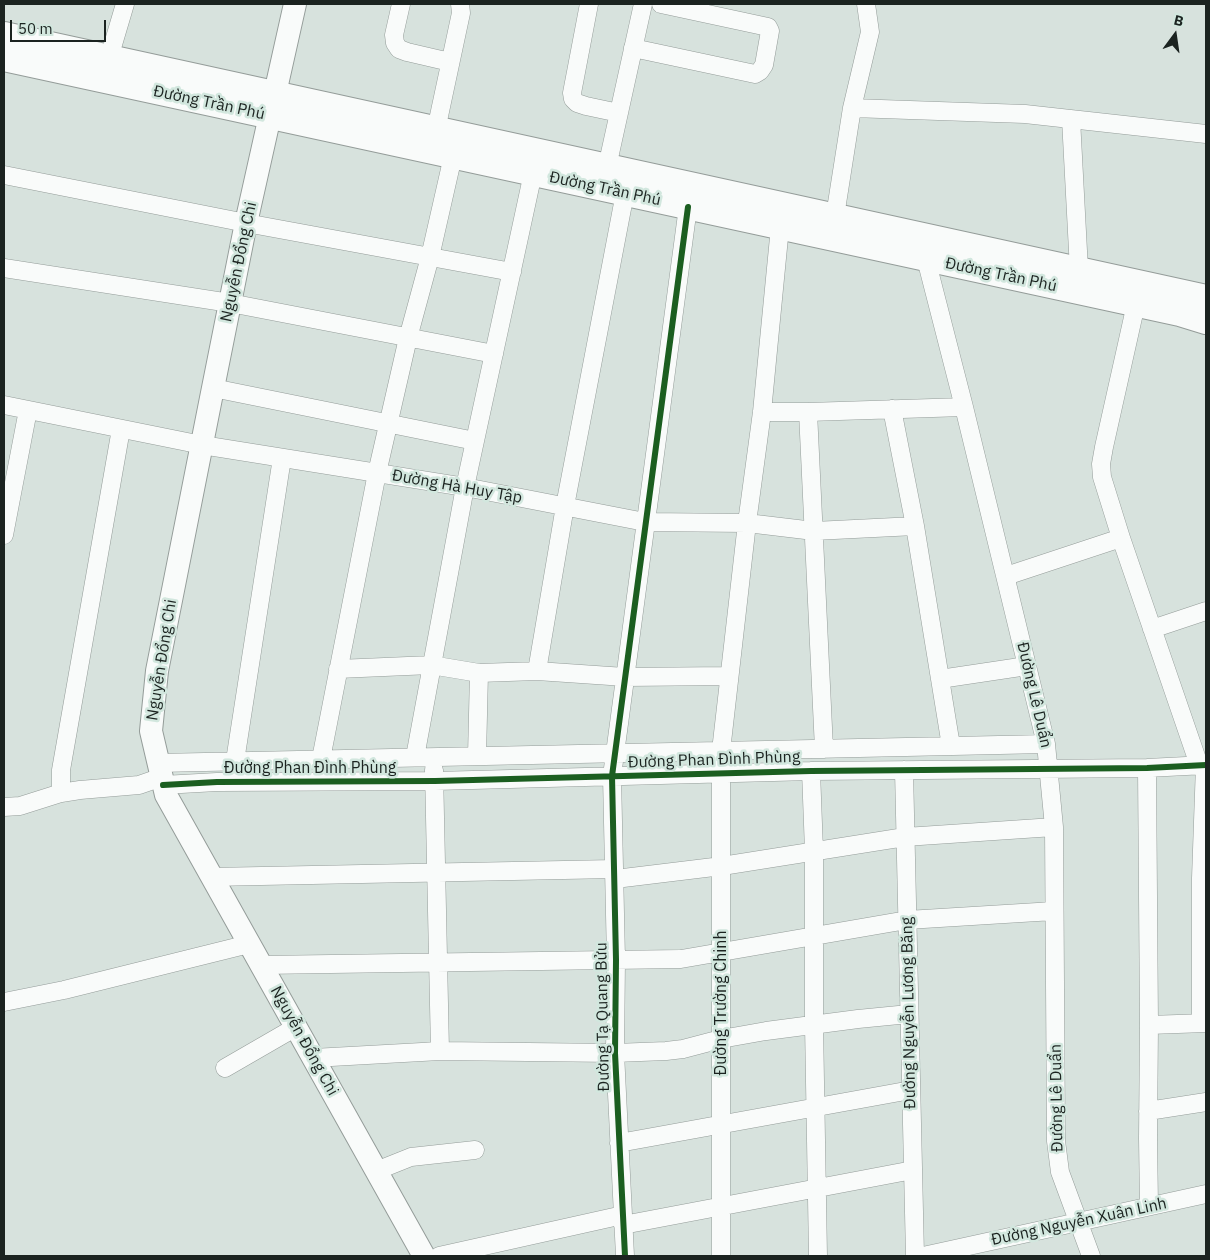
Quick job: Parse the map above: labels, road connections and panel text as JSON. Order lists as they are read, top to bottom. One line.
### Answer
{"streets":{"highway":["Đường Trần Phú"],"main road":["Nguyễn Đổng Chi"],"street":["Đường Hà Huy Tập","Đường Lê Duẩn","Đường Phan Đình Phùng","Đường Trường Chinh","Đường Nguyễn Lương Băng","Đường Tạ Quang Bửu","Đường Nguyễn Xuân Linh"]},"crossings":[["Đường Trần Phú","Nguyễn Đổng Chi"],["Đường Trần Phú","Đường Lê Duẩn"],["Đường Trần Phú","Đường Trường Chinh"],["Đường Trần Phú","Đường Tạ Quang Bửu"],["Nguyễn Đổng Chi","Đường Hà Huy Tập"],["Nguyễn Đổng Chi","Đường Phan Đình Phùng"],["Đường Hà Huy Tập","Đường Trường Chinh"],["Đường Hà Huy Tập","Đường Tạ Quang Bửu"],["Đường Lê Duẩn","Đường Phan Đình Phùng"],["Đường Lê Duẩn","Đường Nguyễn Xuân Linh"],["Đường Phan Đình Phùng","Đường Trường Chinh"],["Đường Phan Đình Phùng","Đường Nguyễn Lương Băng"],["Đường Phan Đình Phùng","Đường Tạ Quang Bửu"]],"scale_bar":"50 m","north":"top"}
